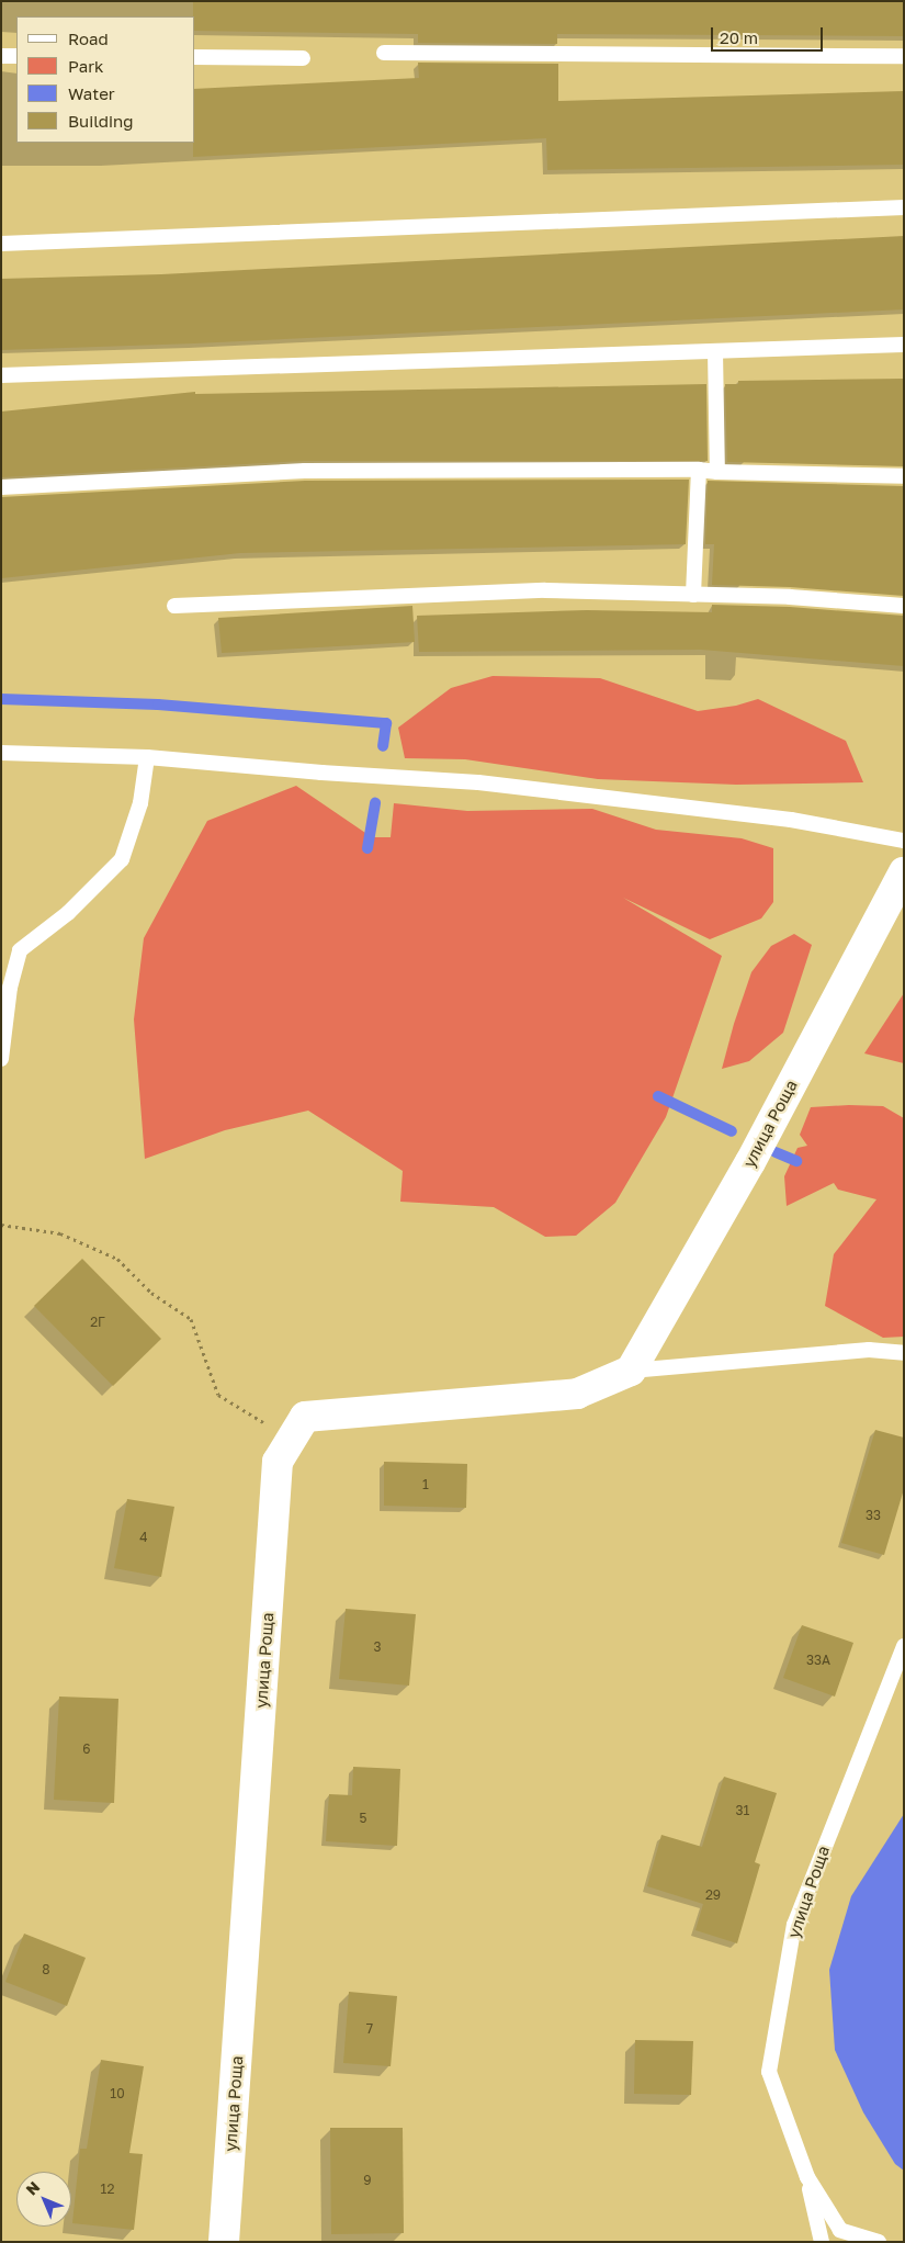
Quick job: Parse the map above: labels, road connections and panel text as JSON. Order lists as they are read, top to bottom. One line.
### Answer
{"streets":{"street":["улица Роща"]},"house_numbers":["2Г","1","33","4","3","33А","6","31","5","29","8","7","10","9","12"],"legend":["Road","Park","Water","Building"],"scale_bar":"20 m","north":"top left"}
